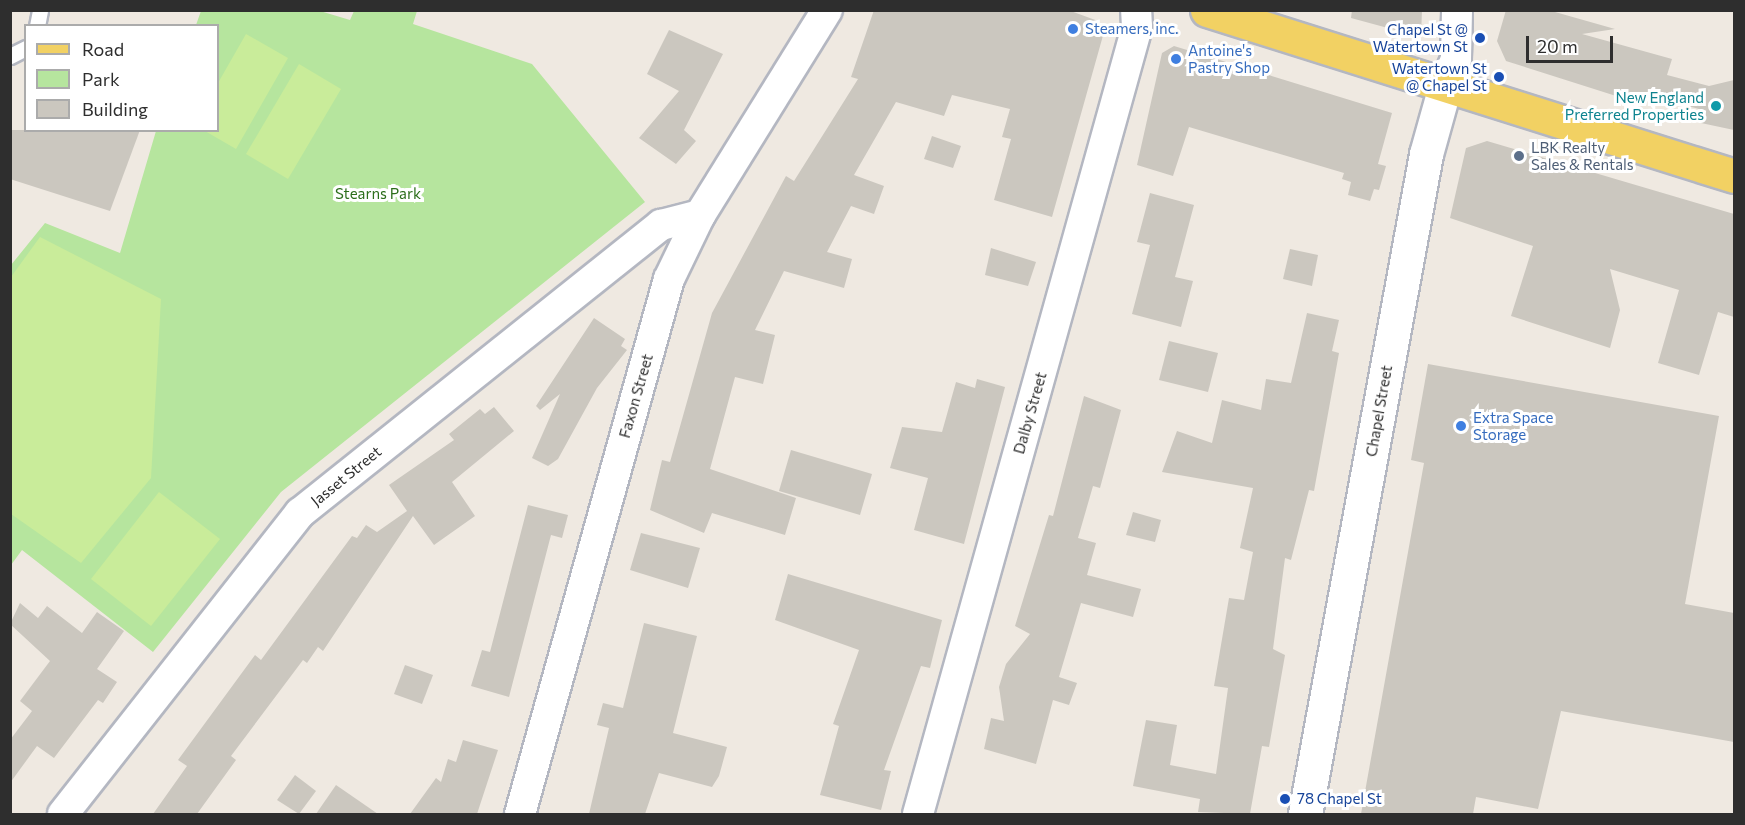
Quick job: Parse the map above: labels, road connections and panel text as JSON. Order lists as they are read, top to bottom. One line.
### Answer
{"streets":{"street":["Faxon Street","Chapel Street","Dalby Street","Jasset Street"]},"crossings":[["Faxon Street","Jasset Street"]],"parks":["Stearns Park"],"places":["Steamers, inc.","Chapel St @ Watertown St","Antoine's Pastry Shop","Watertown St @ Chapel St","New England Preferred Properties","LBK Realty Sales & Rentals","Extra Space Storage","78 Chapel St"],"legend":["Road","Park","Building"],"scale_bar":"20 m"}
